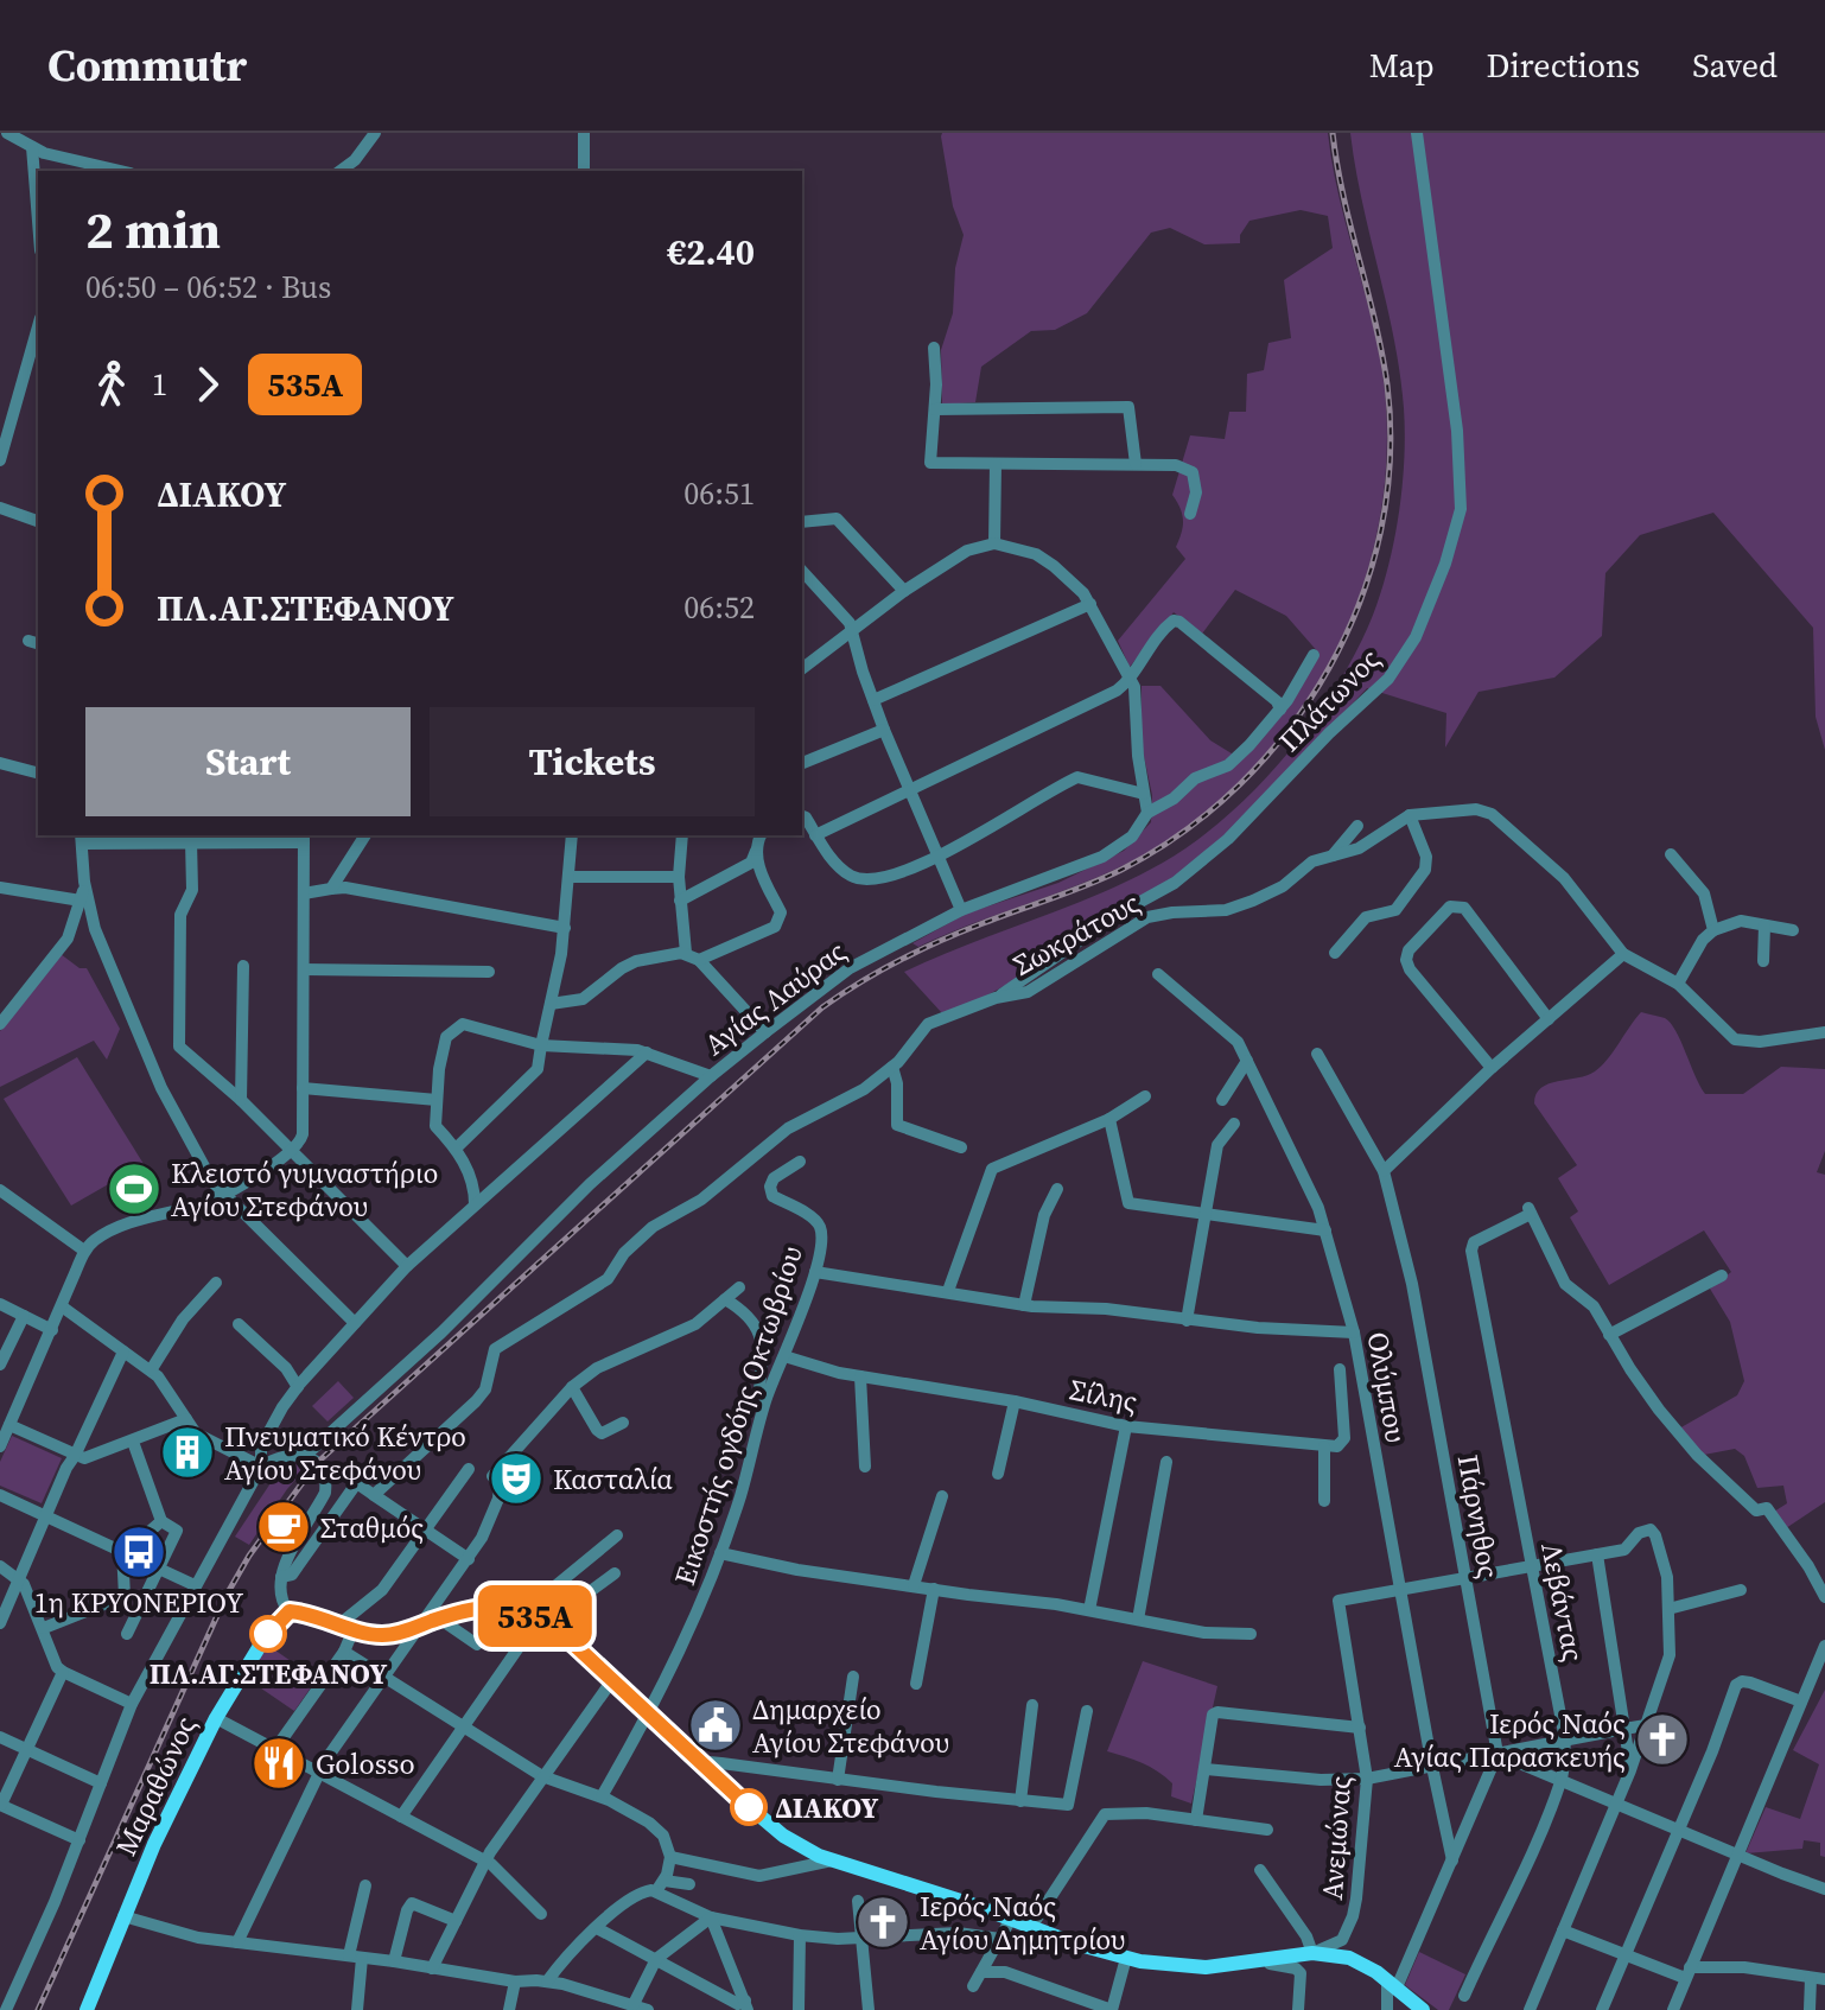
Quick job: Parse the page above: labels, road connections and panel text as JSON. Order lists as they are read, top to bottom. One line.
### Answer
{"streets":{"main road":["Μαραθώνος"],"street":["Πλάτωνος","Σωκράτους","Αγίας Λαύρας","Ολύμπου","Σίλης","Εικοστής ογδόης Οκτωβρίου","Πάρνηθος","Λεβάντας","Ανεμώνας"]},"crossings":[["Πλάτωνος","Σωκράτους"],["Ολύμπου","Ανεμώνας"],["Σίλης","Εικοστής ογδόης Οκτωβρίου"],["Πάρνηθος","Ανεμώνας"],["Λεβάντας","Ανεμώνας"]],"places":{"sports":["Κλειστό γυμναστήριο Αγίου Στεφάνου"],"building":["Πνευματικό Κέντρο Αγίου Στεφάνου"],"theatre":["Κασταλία"],"cafe":["Σταθμός"],"bus stop":["1η ΚΡΥΟΝΕΡΙΟΥ"],"other":["ΠΛ.ΑΓ.ΣΤΕΦΑΝΟΥ","ΔΙΑΚΟΥ"],"public building":["Δημαρχείο Αγίου Στεφάνου"],"church":["Ιερός Ναός Αγίας Παρασκευής","Ιερός Ναός Αγίου Δημητρίου"],"restaurant":["Golosso"]},"lines":["bus line 535A"],"page":{"header":"Commutr","nav":["Map","Directions","Saved"],"on_map":"535A","heading":["2 min","06:50 – 06:52 · Bus","€2.40"],"legs":["1","535A"],"list":[{"name":"ΔΙΑΚΟΥ","value":"06:51"},{"name":"ΠΛ.ΑΓ.ΣΤΕΦΑΝΟΥ","value":"06:52"}],"buttons":["Start","Tickets"]}}
